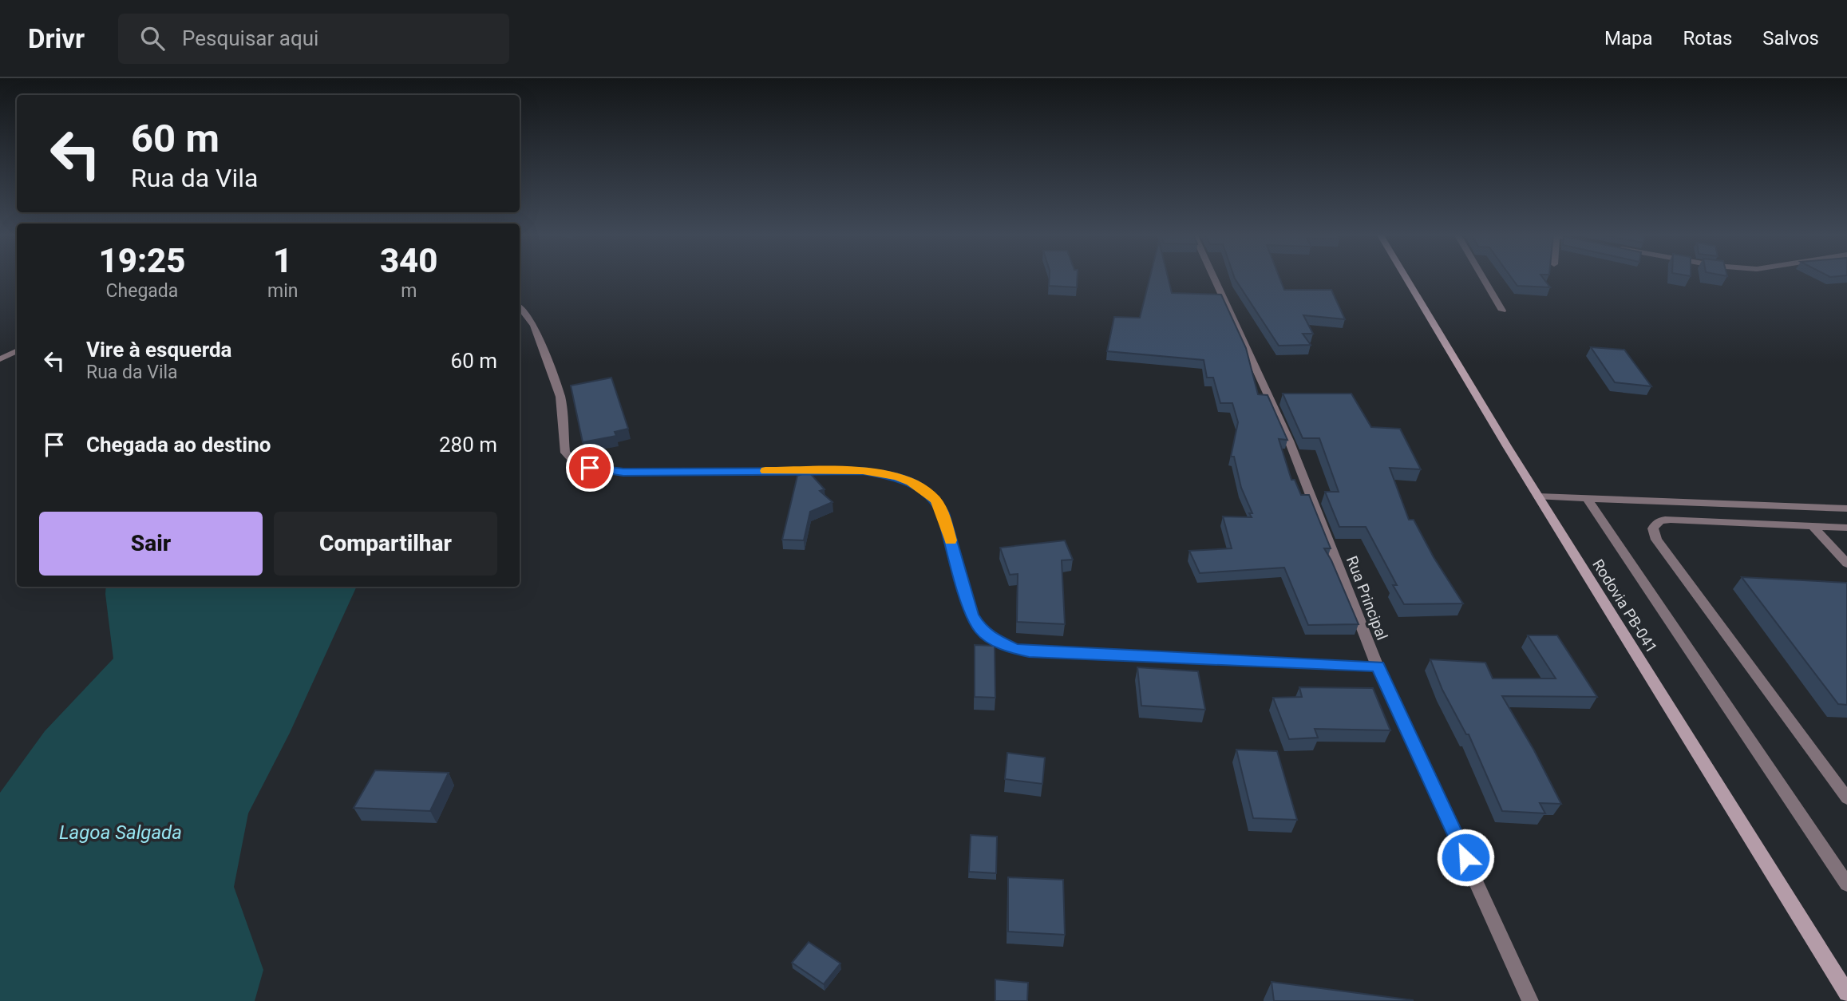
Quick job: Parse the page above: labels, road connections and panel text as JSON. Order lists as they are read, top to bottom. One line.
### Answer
{"streets":{"main road":["Rodovia PB-041"],"street":["Rua Principal"]},"water":["Lagoa Salgada"],"page":{"header":"Drivr","search":"Pesquisar aqui","nav":["Mapa","Rotas","Salvos"],"turn":["60 m","Rua da Vila"],"eta":["19:25","Chegada","1","min","340","m"],"list":[{"name":"Vire à esquerda","note":"Rua da Vila","value":"60 m"},{"name":"Chegada ao destino","value":"280 m"}],"buttons":["Sair","Compartilhar"]}}
